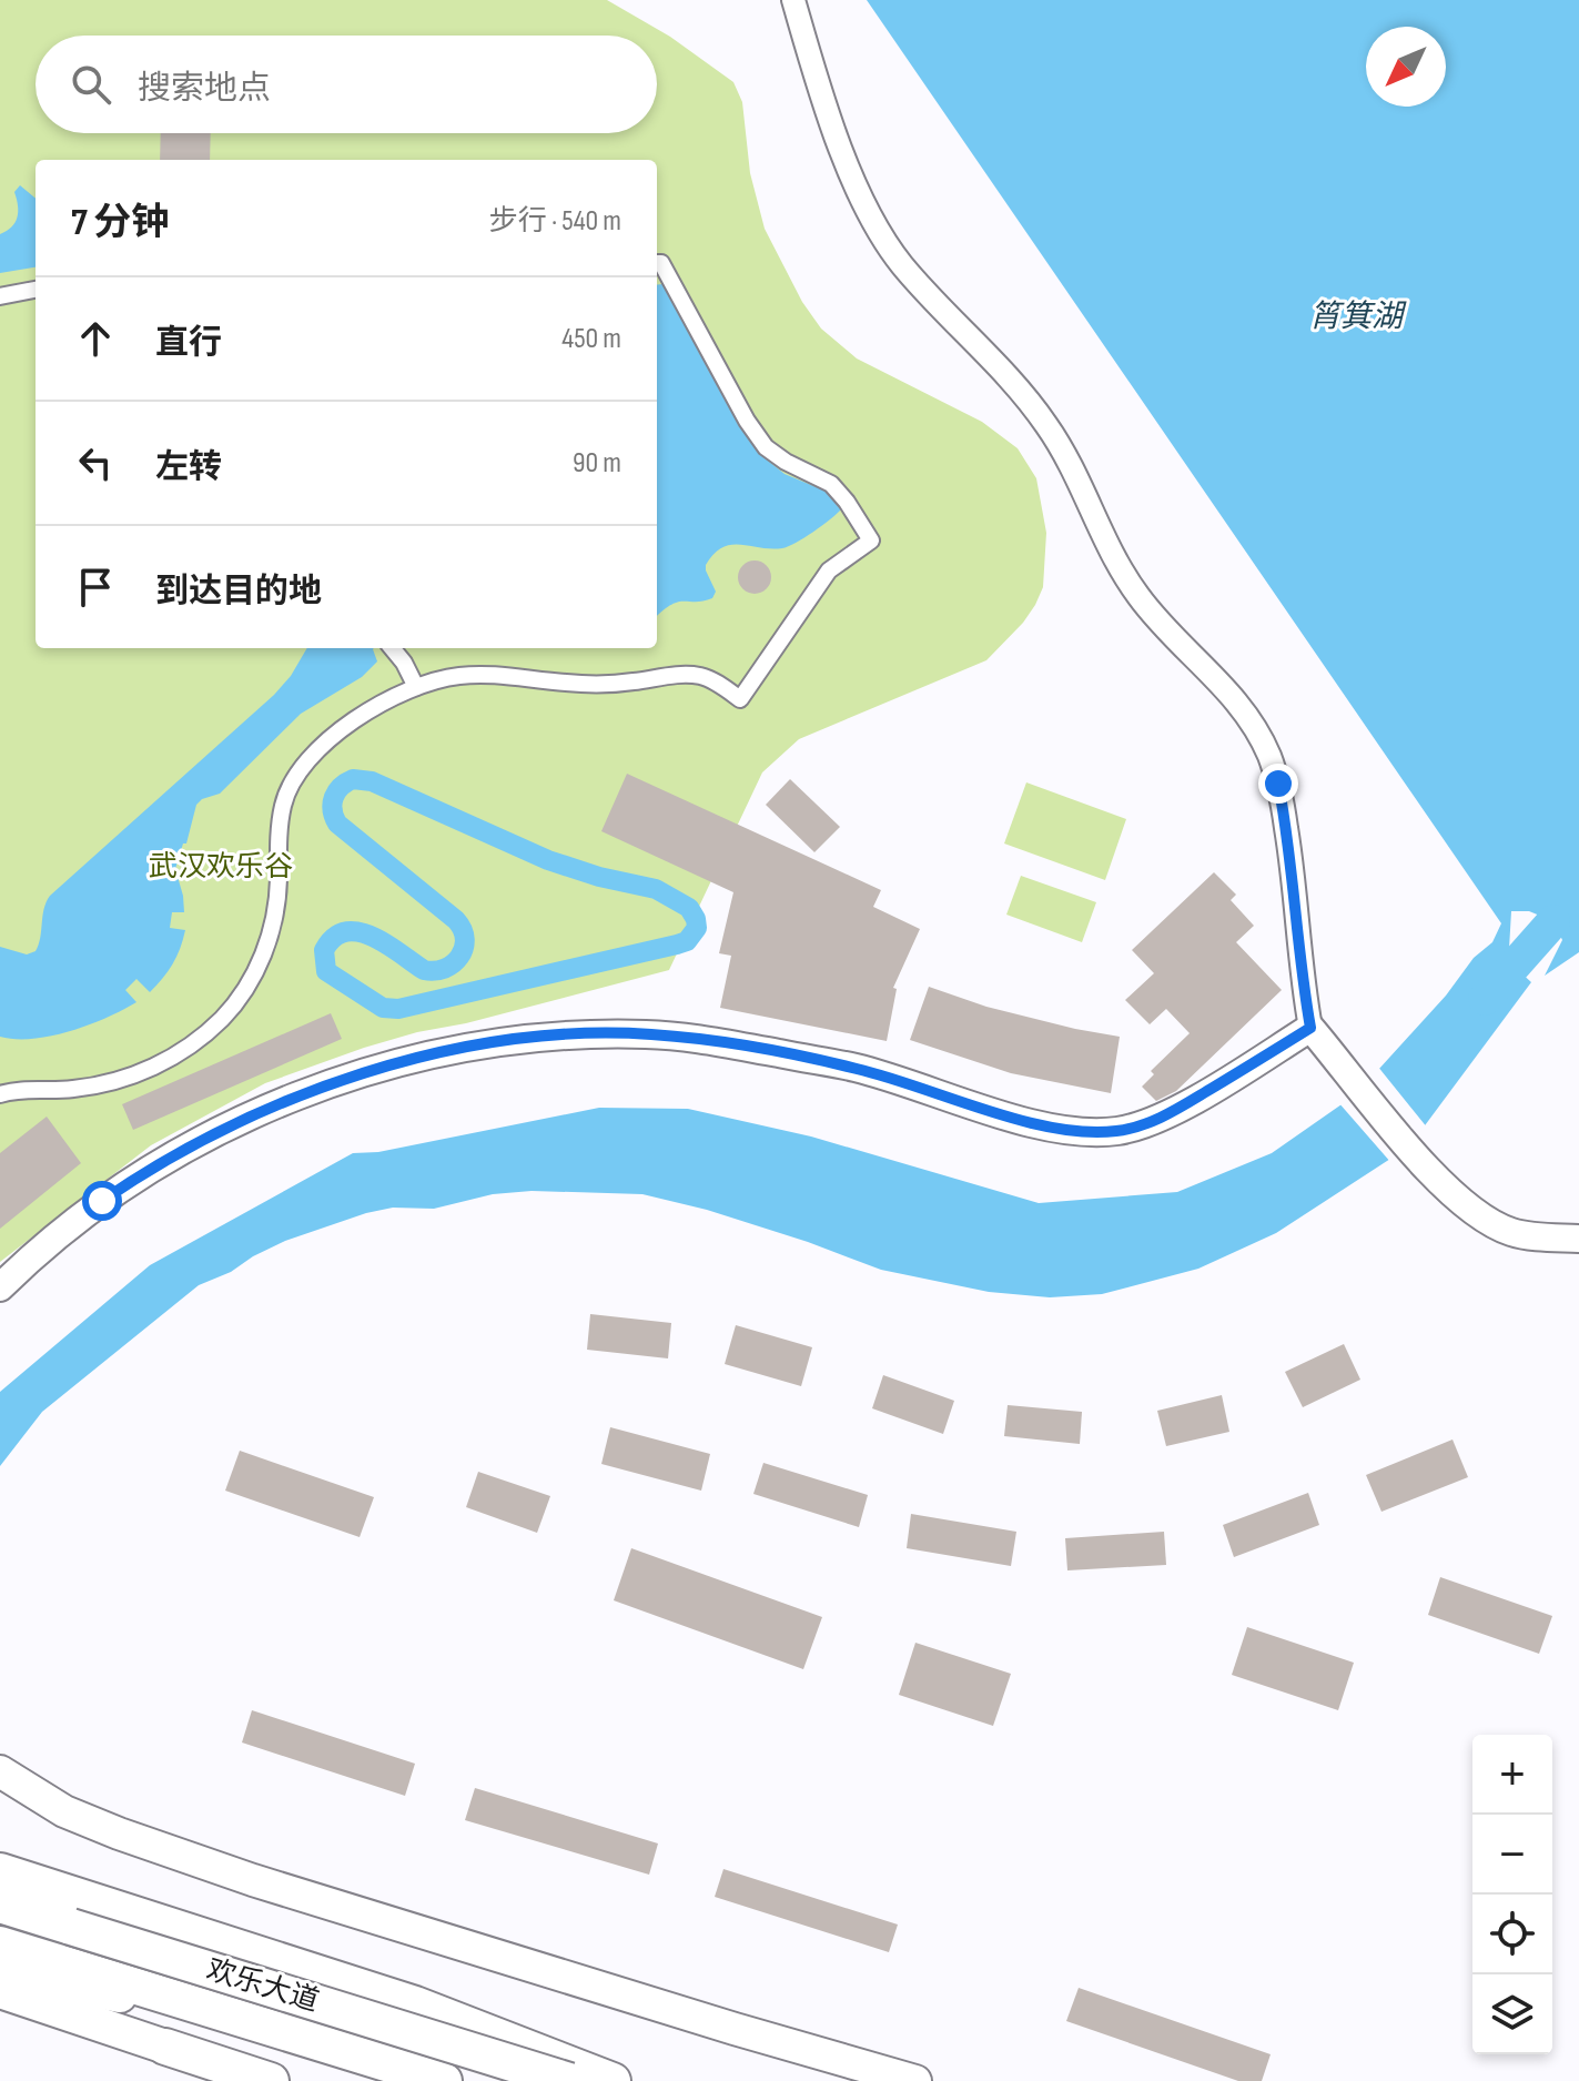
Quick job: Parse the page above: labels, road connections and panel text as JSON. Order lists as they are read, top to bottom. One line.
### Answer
{"streets":{"highway":["欢乐大道"]},"water":["筲箕湖"],"parks":["武汉欢乐谷"],"north":"bottom left","page":{"search":"搜索地点","heading":["7 分钟","步行 · 540 m"],"list":[["直行","450 m"],["左转","90 m"],"到达目的地"],"map_buttons":["+","−"]}}
